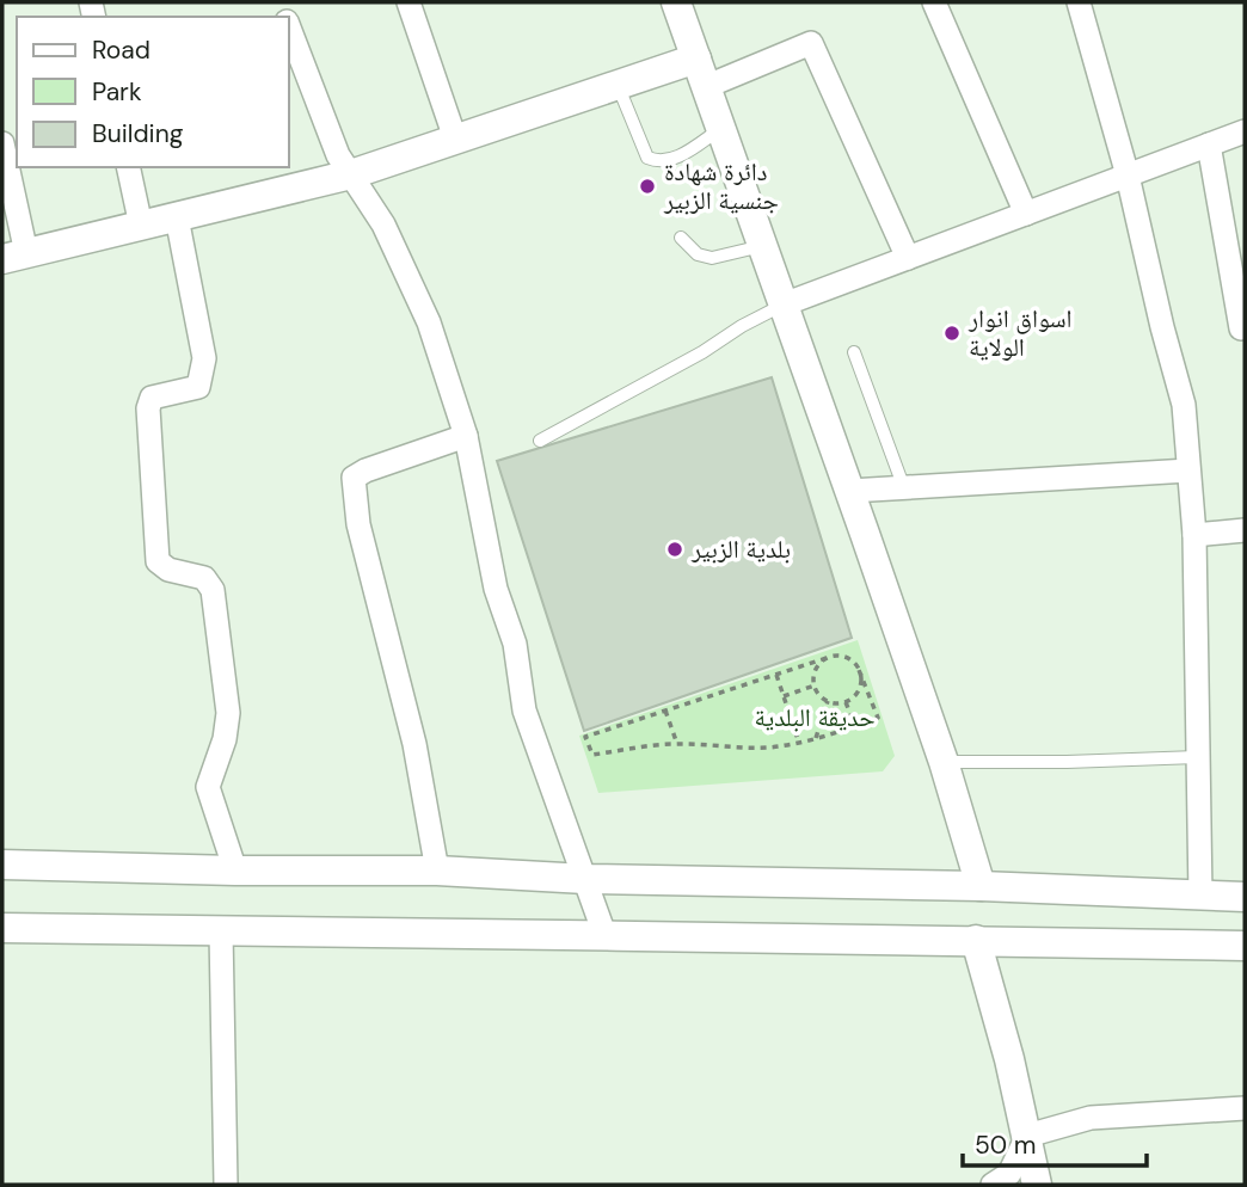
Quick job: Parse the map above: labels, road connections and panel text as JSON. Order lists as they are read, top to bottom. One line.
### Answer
{"parks":["حديقة البلدية"],"places":["دائرة شهادة جنسية الزبير","اسواق انوار الولاية","بلدية الزبير"],"legend":["Road","Park","Building"],"scale_bar":"50 m"}
